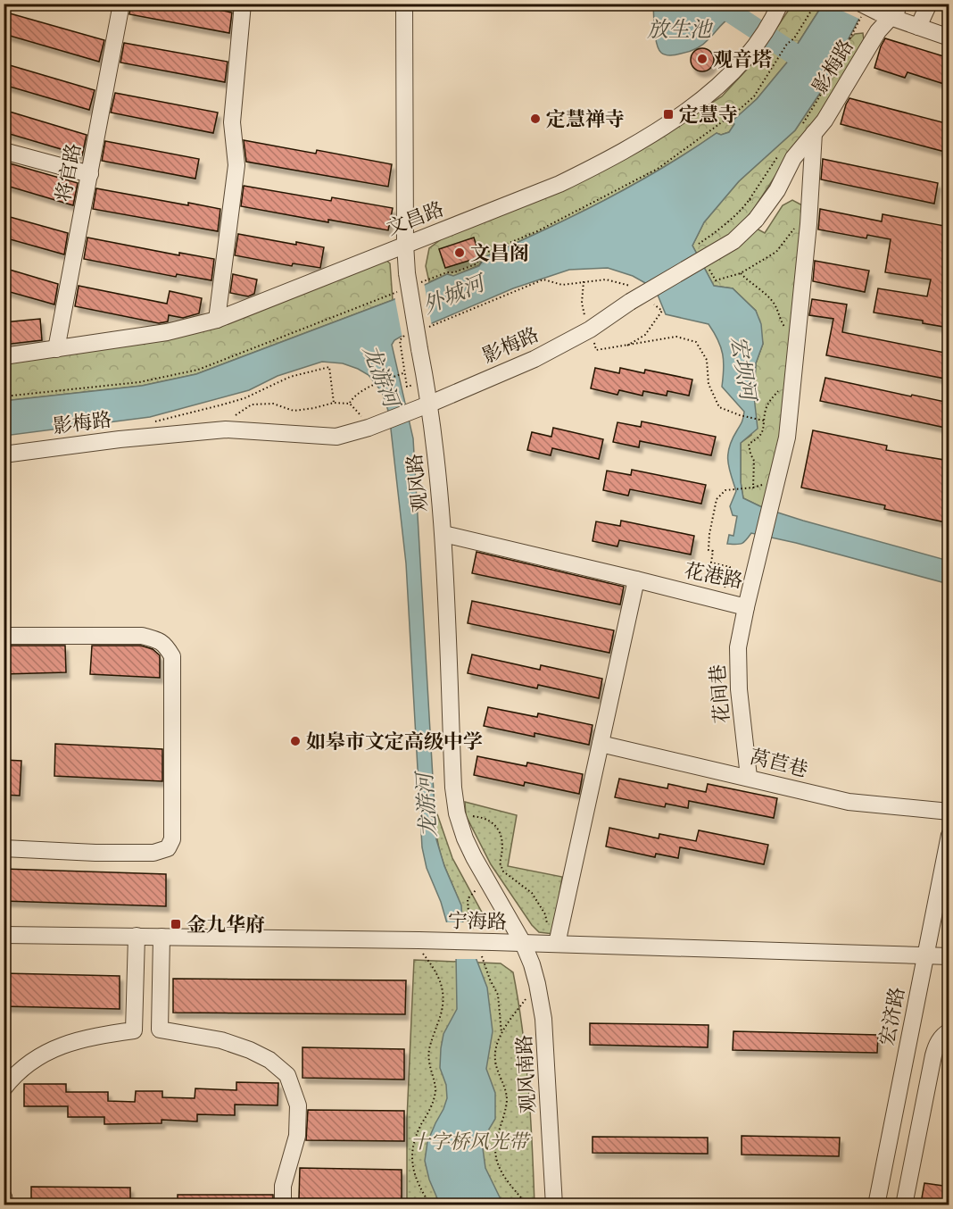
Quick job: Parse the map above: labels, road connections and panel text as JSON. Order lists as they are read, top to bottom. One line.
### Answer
{"streets":{"street":["影梅路","将官路","文昌路","观风路","花港路","花间巷","莴苣巷","宁海路","宏济路","观风南路"]},"crossings":[["影梅路","观风路"],["影梅路","花港路"],["将官路","文昌路"],["文昌路","观风路"],["观风路","花港路"],["观风路","宁海路"],["观风路","观风南路"],["花港路","花间巷"],["花间巷","莴苣巷"],["宁海路","宏济路"],["宁海路","观风南路"]],"water":["放生池","外城河","宏坝河","龙游河"],"parks":["十字桥风光带"],"places":{"other":["观音塔","定慧禅寺","文昌阁","如皋市文定高级中学"],"transit":["定慧寺","金九华府"]}}
